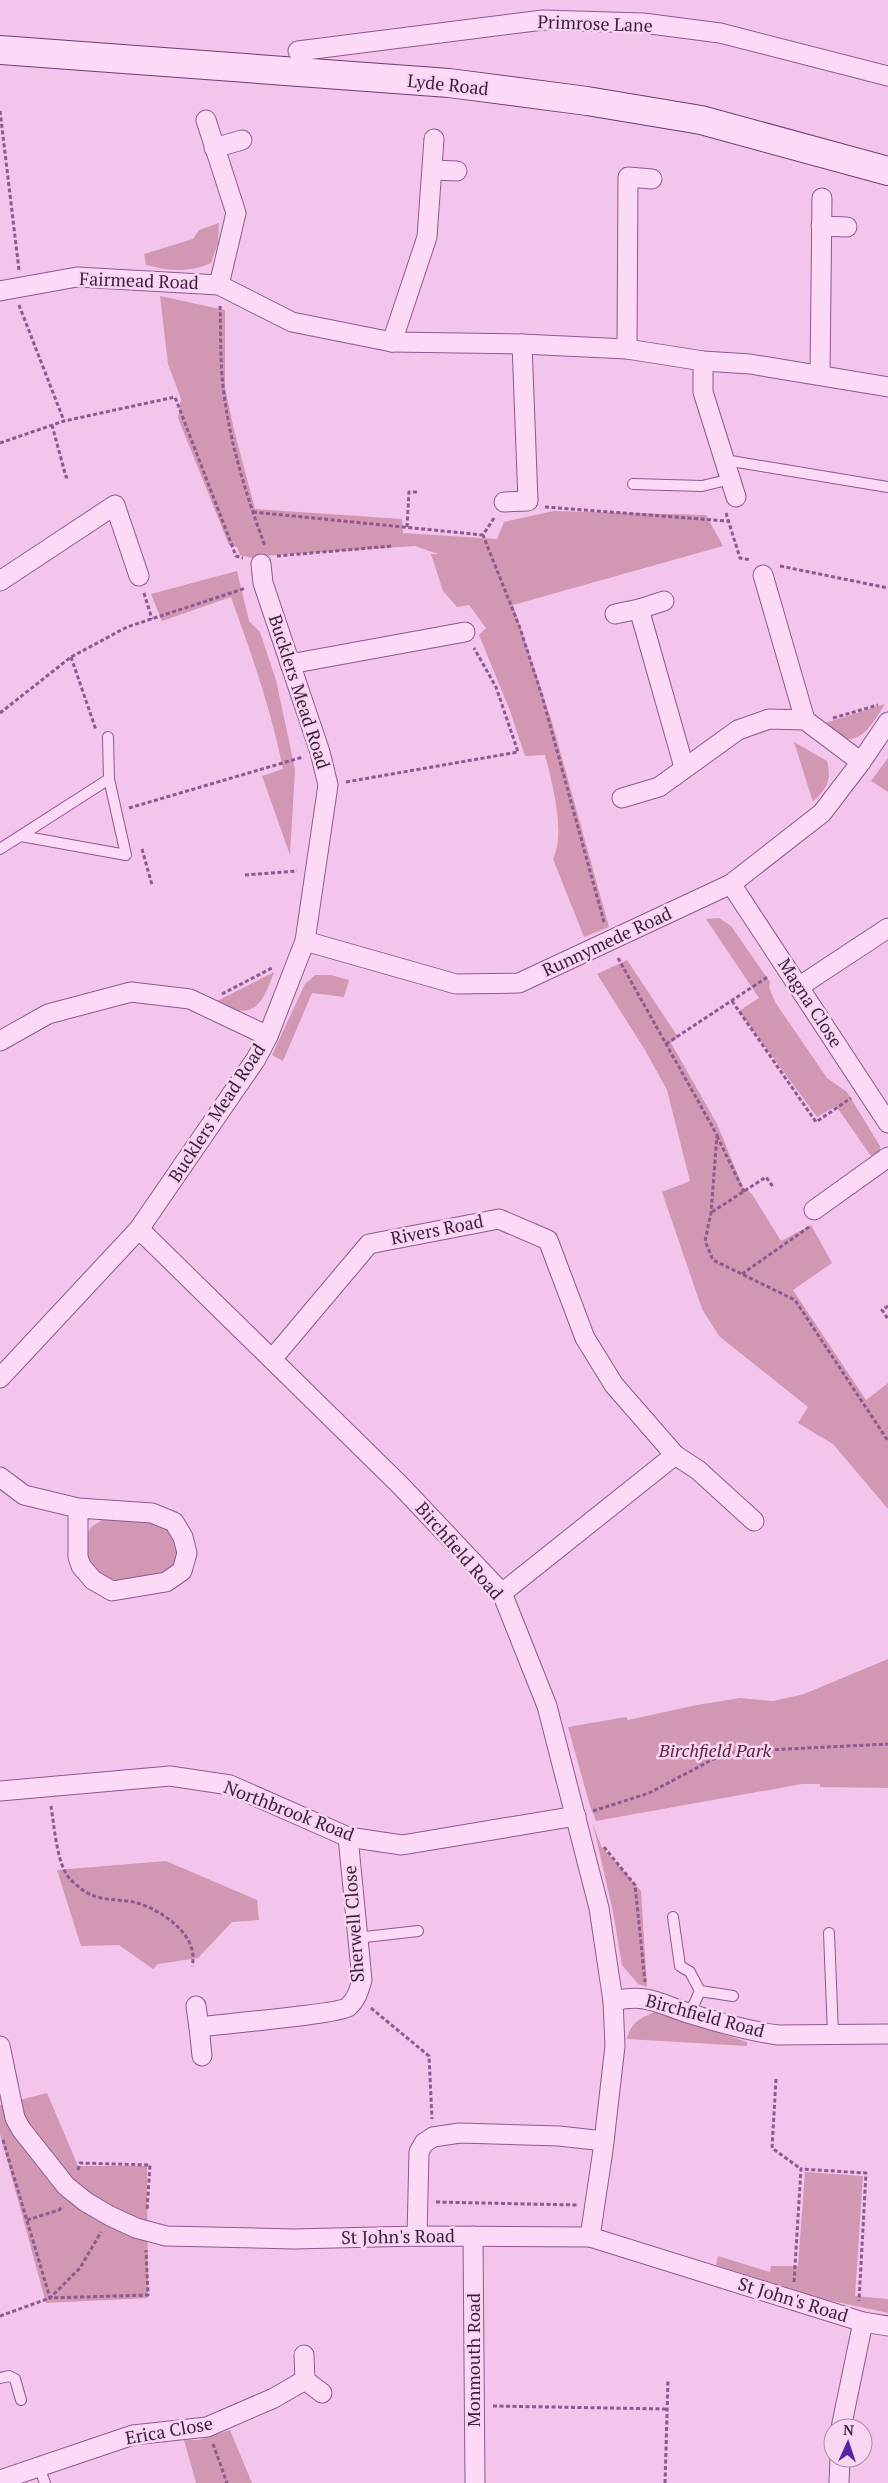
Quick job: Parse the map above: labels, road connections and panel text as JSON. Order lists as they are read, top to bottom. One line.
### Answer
{"streets":{"street":["Primrose Lane","Lyde Road","Fairmead Road","Bucklers Mead Road","Runnymede Road","Magna Close","Rivers Road","Birchfield Road","Northbrook Road","Sherwell Close","St John's Road","Monmouth Road","Erica Close"]},"crossings":[["Bucklers Mead Road","Runnymede Road"],["Bucklers Mead Road","Birchfield Road"],["Runnymede Road","Magna Close"],["Rivers Road","Birchfield Road"],["Birchfield Road","Northbrook Road"],["Birchfield Road","St John's Road"],["Northbrook Road","Sherwell Close"],["St John's Road","Monmouth Road"]],"parks":["Birchfield Park"],"north":"top"}
